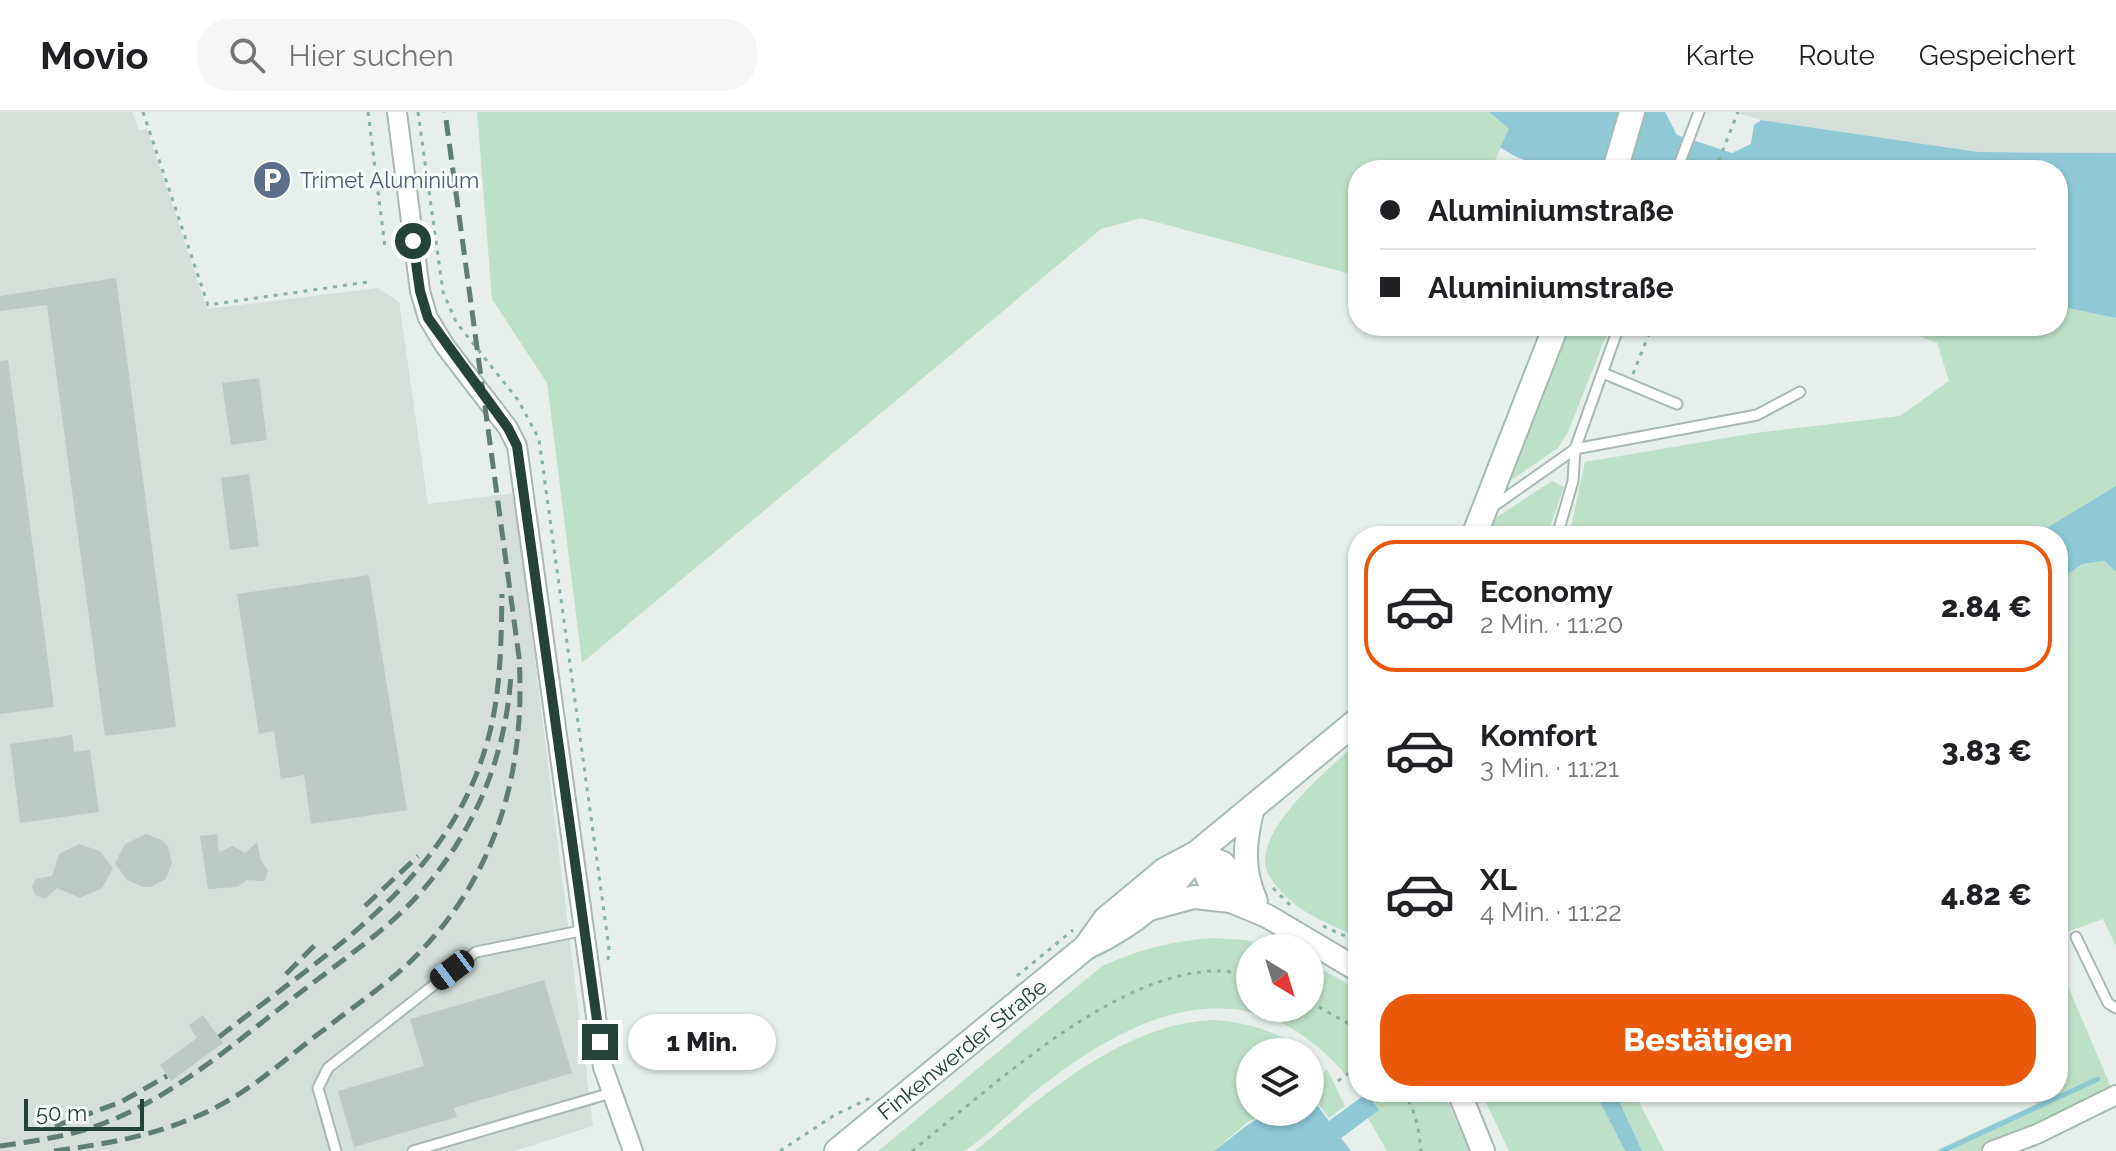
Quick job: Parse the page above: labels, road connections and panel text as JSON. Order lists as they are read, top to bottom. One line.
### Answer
{"streets":{"main road":["Finkenwerder Straße"]},"places":{"parking":["Trimet Aluminium"]},"scale_bar":"50 m","north":"bottom right","page":{"header":"Movio","search":"Hier suchen","nav":["Karte","Route","Gespeichert"],"banner":["Aluminiumstraße","Aluminiumstraße"],"list":[{"name":"Economy","note":"2 Min. · 11:20","value":"2.84 €"},{"name":"Komfort","note":"3 Min. · 11:21","value":"3.83 €"},{"name":"XL","note":"4 Min. · 11:22","value":"4.82 €"}],"buttons":"Bestätigen","bubble":"1 Min.","scale":"50 m"}}
